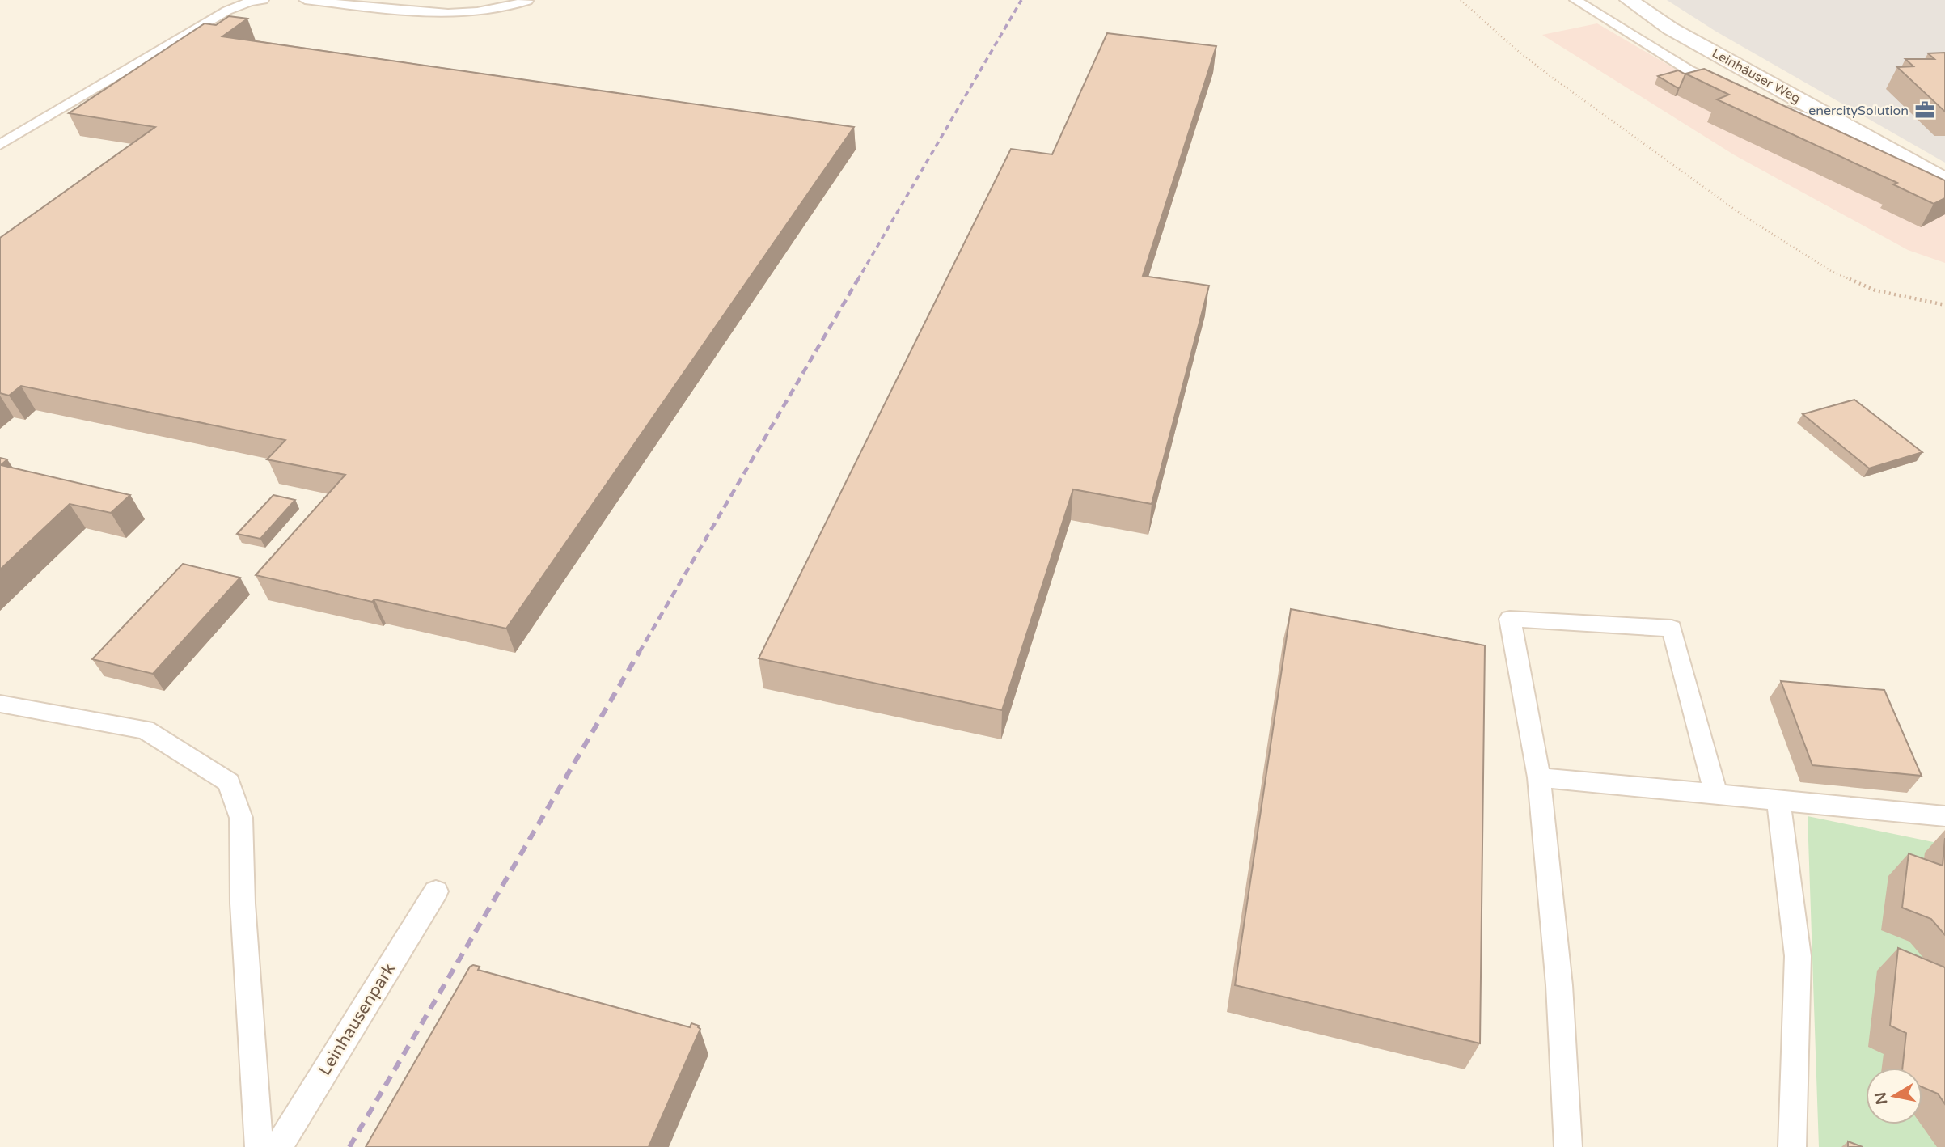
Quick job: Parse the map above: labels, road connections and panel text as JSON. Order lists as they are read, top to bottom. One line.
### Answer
{"streets":{"street":["Leinhäuser Weg"],"lane":["Leinhausenpark"]},"places":{"office":["enercitySolution"]},"north":"left"}
